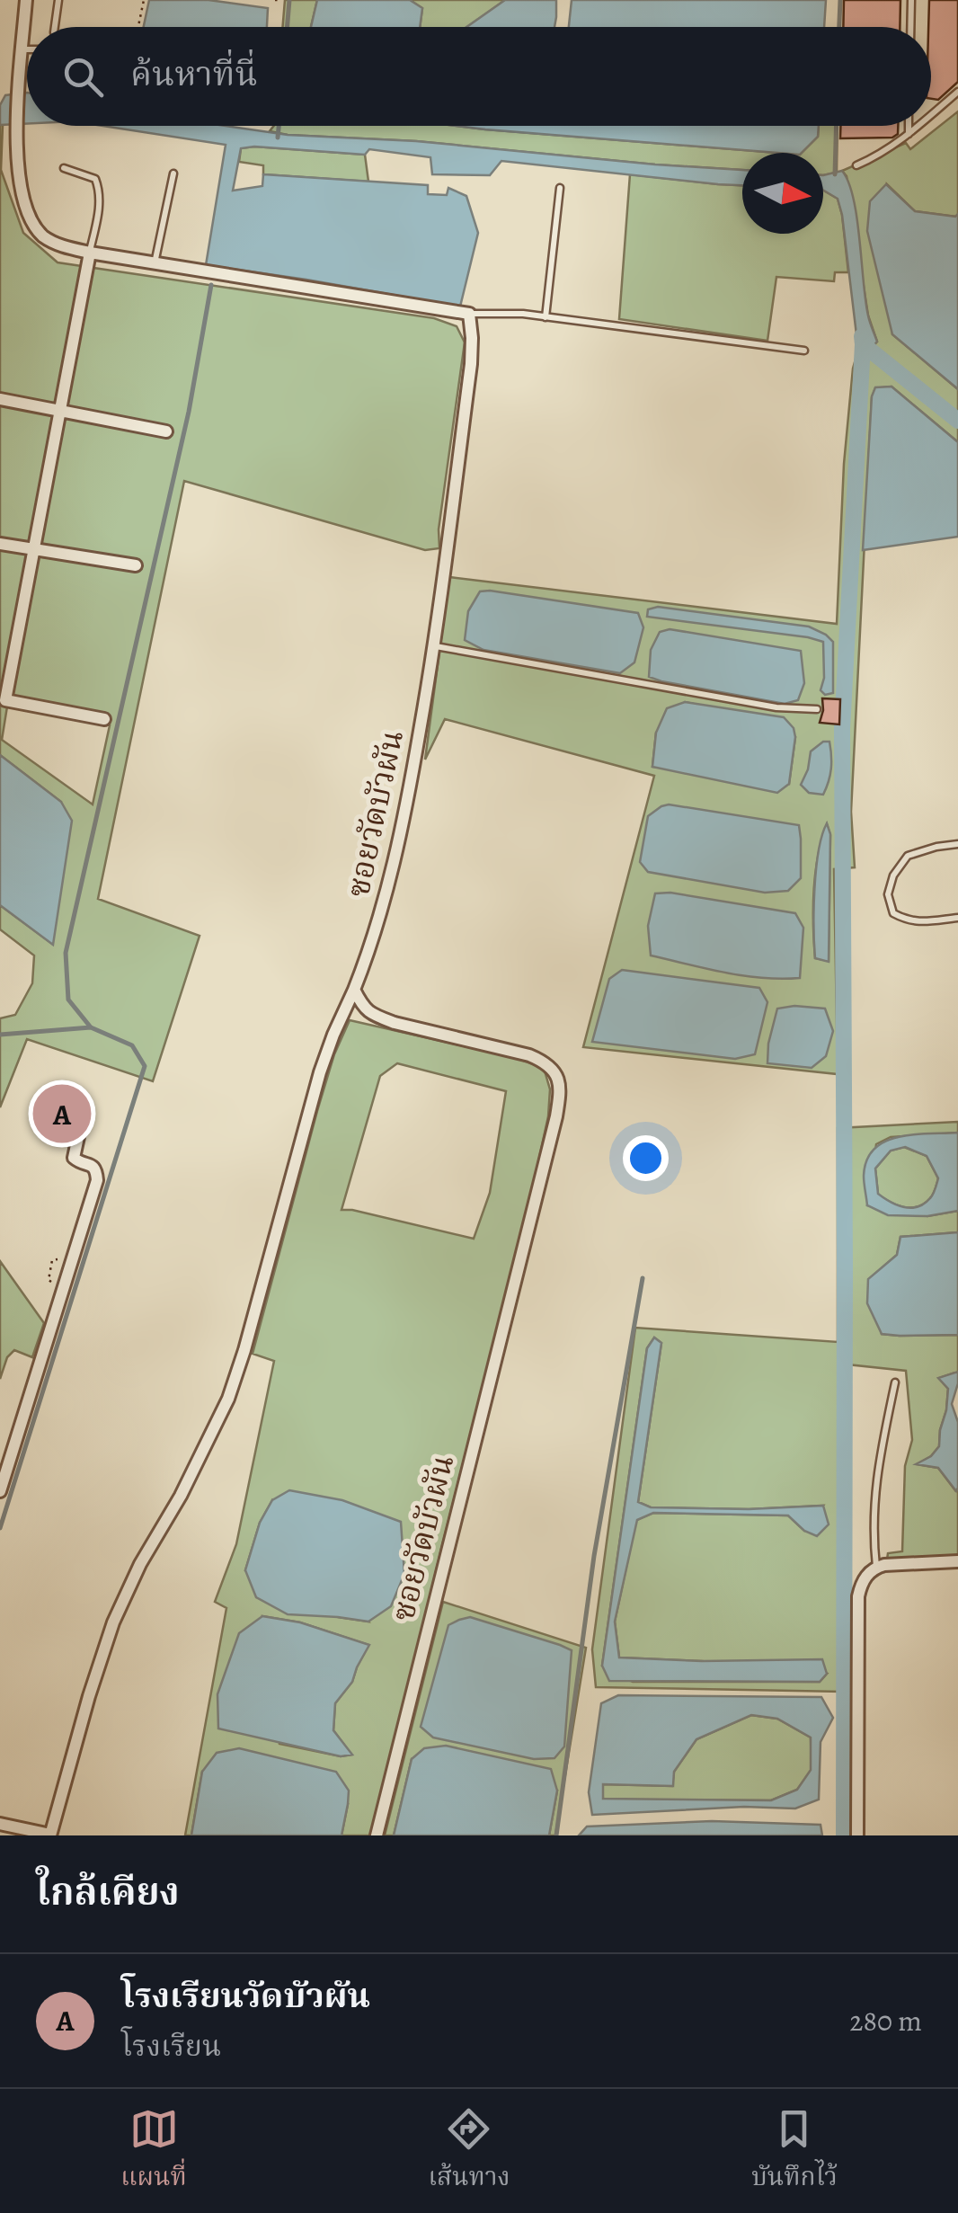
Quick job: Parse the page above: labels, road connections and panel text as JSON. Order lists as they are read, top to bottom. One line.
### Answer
{"streets":{"street":["ซอยวัดบัวผัน"]},"north":"right","page":{"search":"ค้นหาที่นี่","pins":"A","heading":"ใกล้เคียง","list":[{"mark":"A","name":"โรงเรียนวัดบัวผัน","note":"โรงเรียน","value":"280 m"}],"nav":["แผนที่","เส้นทาง","บันทึกไว้"]}}
